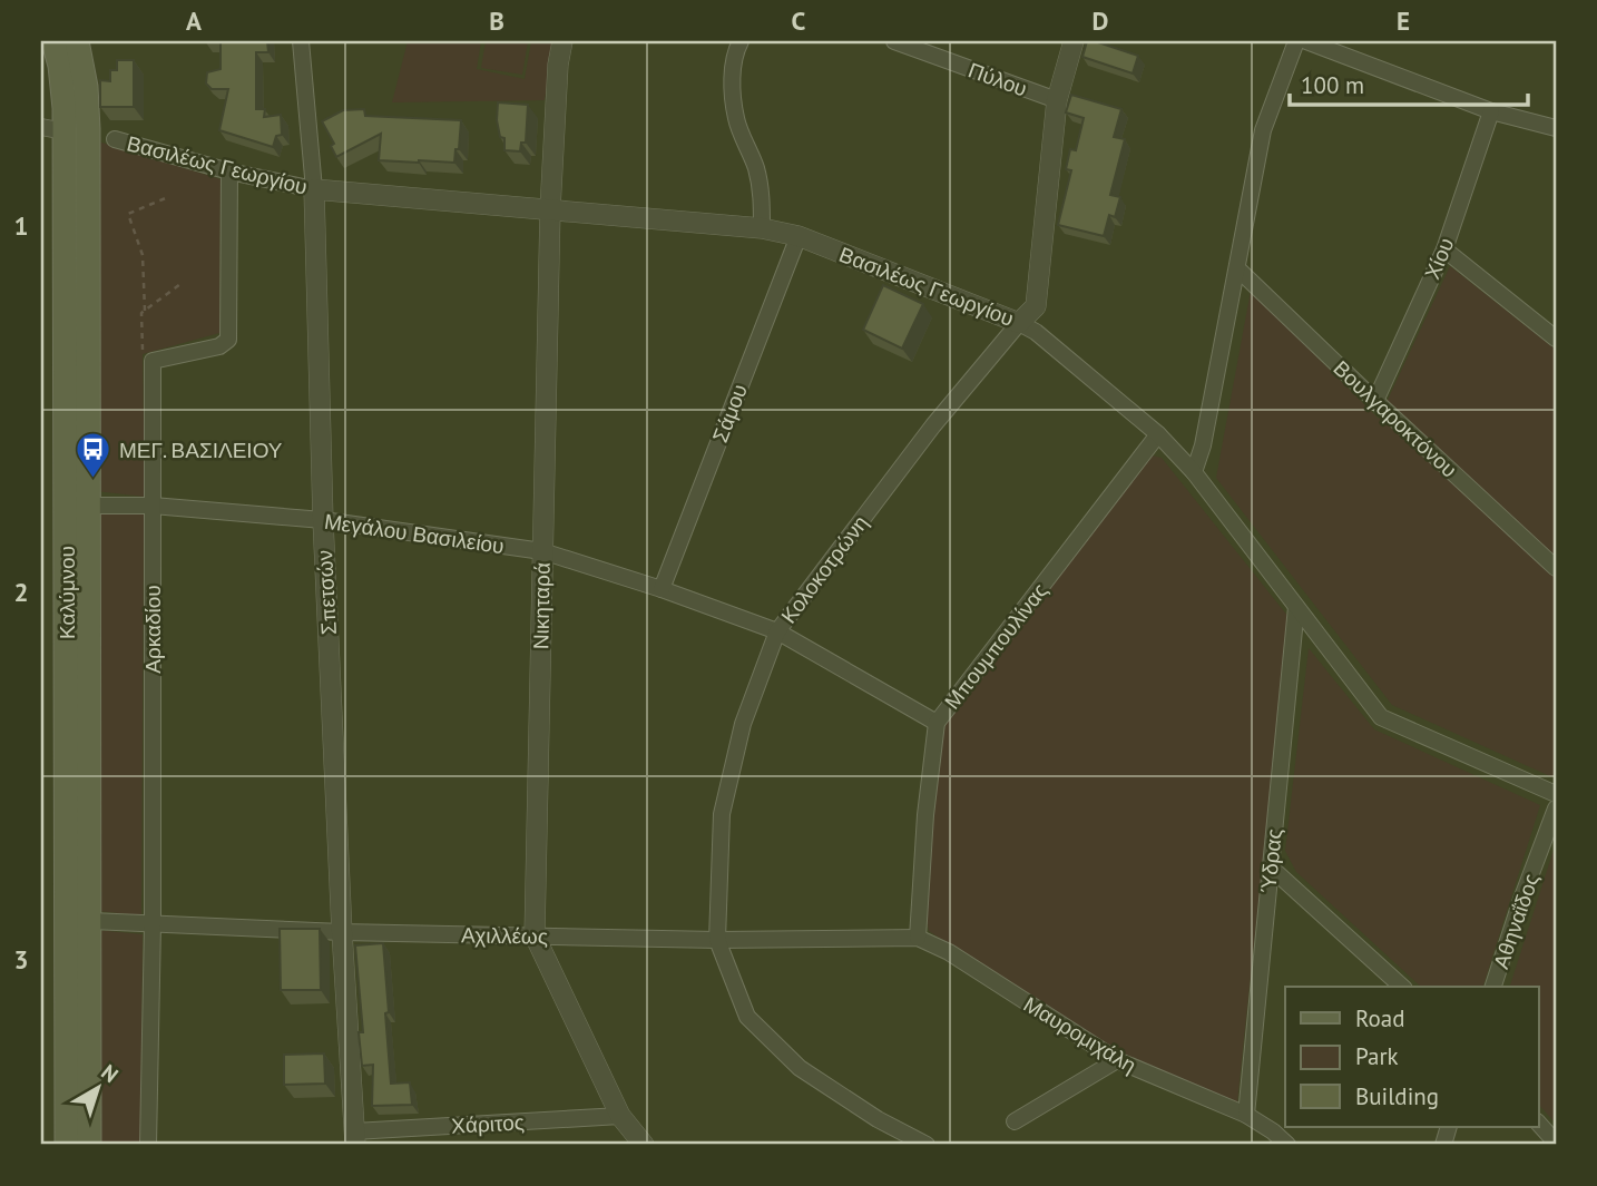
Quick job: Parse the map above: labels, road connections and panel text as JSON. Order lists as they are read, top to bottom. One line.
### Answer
{"streets":{"main road":["Καλύμνου"],"street":["Πύλου","Βασιλέως Γεωργίου","Χίου","Σάμου","Βουλγαροκτόνου","Μεγάλου Βασιλείου","Κολοκοτρώνη","Σπετσών","Νικηταρά","Αρκαδίου","Μπουμπουλίνας","Ύδρας","Αθηναΐδος","Αχιλλέως","Μαυρομιχάλη","Χάριτος"]},"crossings":[["Πύλου","Κολοκοτρώνη"],["Βασιλέως Γεωργίου","Σάμου"],["Βασιλέως Γεωργίου","Κολοκοτρώνη"],["Βασιλέως Γεωργίου","Σπετσών"],["Βασιλέως Γεωργίου","Νικηταρά"],["Βασιλέως Γεωργίου","Μπουμπουλίνας"],["Βασιλέως Γεωργίου","Ύδρας"],["Χίου","Βουλγαροκτόνου"],["Σάμου","Μεγάλου Βασιλείου"],["Μεγάλου Βασιλείου","Κολοκοτρώνη"],["Μεγάλου Βασιλείου","Καλύμνου"],["Μεγάλου Βασιλείου","Σπετσών"],["Μεγάλου Βασιλείου","Νικηταρά"],["Μεγάλου Βασιλείου","Αρκαδίου"],["Μεγάλου Βασιλείου","Μπουμπουλίνας"],["Κολοκοτρώνη","Αχιλλέως"],["Καλύμνου","Αχιλλέως"],["Σπετσών","Αχιλλέως"],["Σπετσών","Χάριτος"],["Νικηταρά","Αχιλλέως"],["Νικηταρά","Χάριτος"],["Αρκαδίου","Αχιλλέως"],["Μπουμπουλίνας","Αχιλλέως"],["Μπουμπουλίνας","Μαυρομιχάλη"],["Ύδρας","Μαυρομιχάλη"],["Αχιλλέως","Μαυρομιχάλη"]],"places":{"bus stop":["ΜΕΓ. ΒΑΣΙΛΕΙΟΥ"]},"legend":["Road","Park","Building"],"scale_bar":"100 m","north":"top right","grid":{"columns":["A","B","C","D","E"],"rows":["1","2","3"]}}
